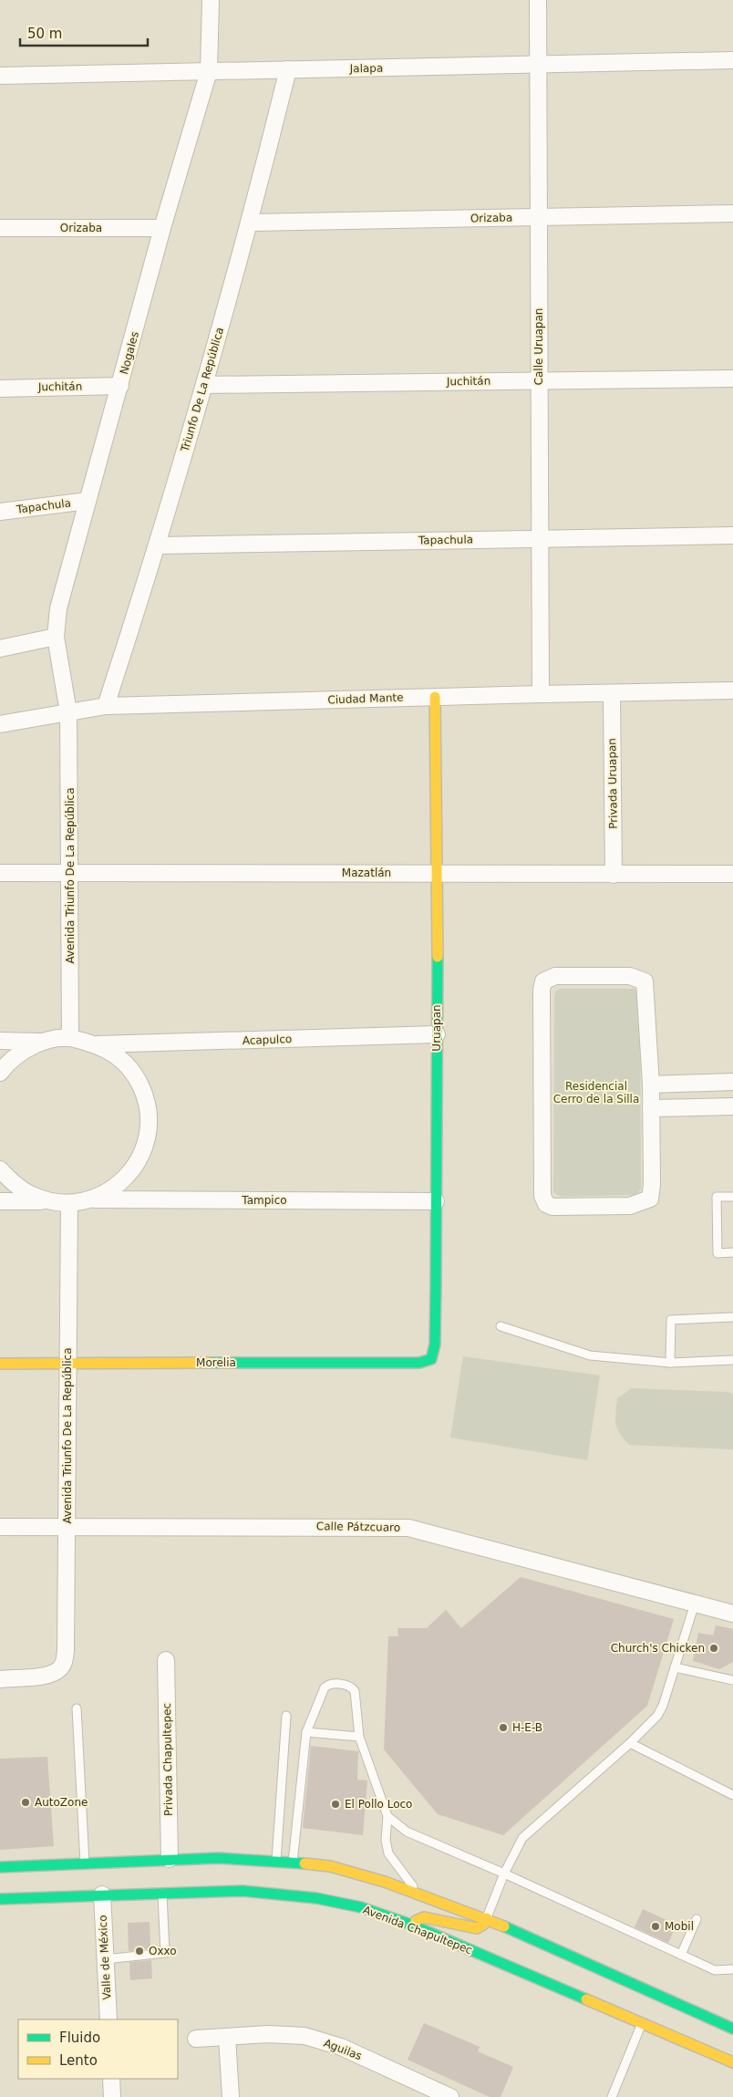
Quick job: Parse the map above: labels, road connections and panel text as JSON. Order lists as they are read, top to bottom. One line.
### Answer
{"streets":{"main road":["Uruapan","Morelia","Avenida Chapultepec"],"street":["Jalapa","Orizaba","Calle Uruapan","Nogales","Juchitán","Triunfo De La República","Tapachula","Ciudad Mante","Privada Uruapan","Mazatlán","Avenida Triunfo De La República","Acapulco","Tampico","Calle Pátzcuaro","Privada Chapultepec","Valle de México","Aguilas"]},"crossings":[["Jalapa","Calle Uruapan"],["Jalapa","Nogales"],["Jalapa","Triunfo De La República"],["Orizaba","Calle Uruapan"],["Orizaba","Nogales"],["Orizaba","Triunfo De La República"],["Calle Uruapan","Juchitán"],["Calle Uruapan","Tapachula"],["Calle Uruapan","Ciudad Mante"],["Nogales","Juchitán"],["Nogales","Tapachula"],["Nogales","Ciudad Mante"],["Nogales","Avenida Triunfo De La República"],["Juchitán","Triunfo De La República"],["Triunfo De La República","Tapachula"],["Triunfo De La República","Ciudad Mante"],["Ciudad Mante","Privada Uruapan"],["Ciudad Mante","Avenida Triunfo De La República"],["Ciudad Mante","Uruapan"],["Privada Uruapan","Mazatlán"],["Mazatlán","Avenida Triunfo De La República"],["Mazatlán","Uruapan"],["Avenida Triunfo De La República","Morelia"],["Avenida Triunfo De La República","Calle Pátzcuaro"],["Uruapan","Acapulco"],["Uruapan","Tampico"],["Uruapan","Morelia"],["Avenida Chapultepec","Valle de México"]],"parks":["Residencial Cerro de la Silla"],"places":["Church's Chicken","H-E-B","AutoZone","El Pollo Loco","Mobil","Oxxo"],"legend":["Fluido","Lento"],"scale_bar":"50 m"}
